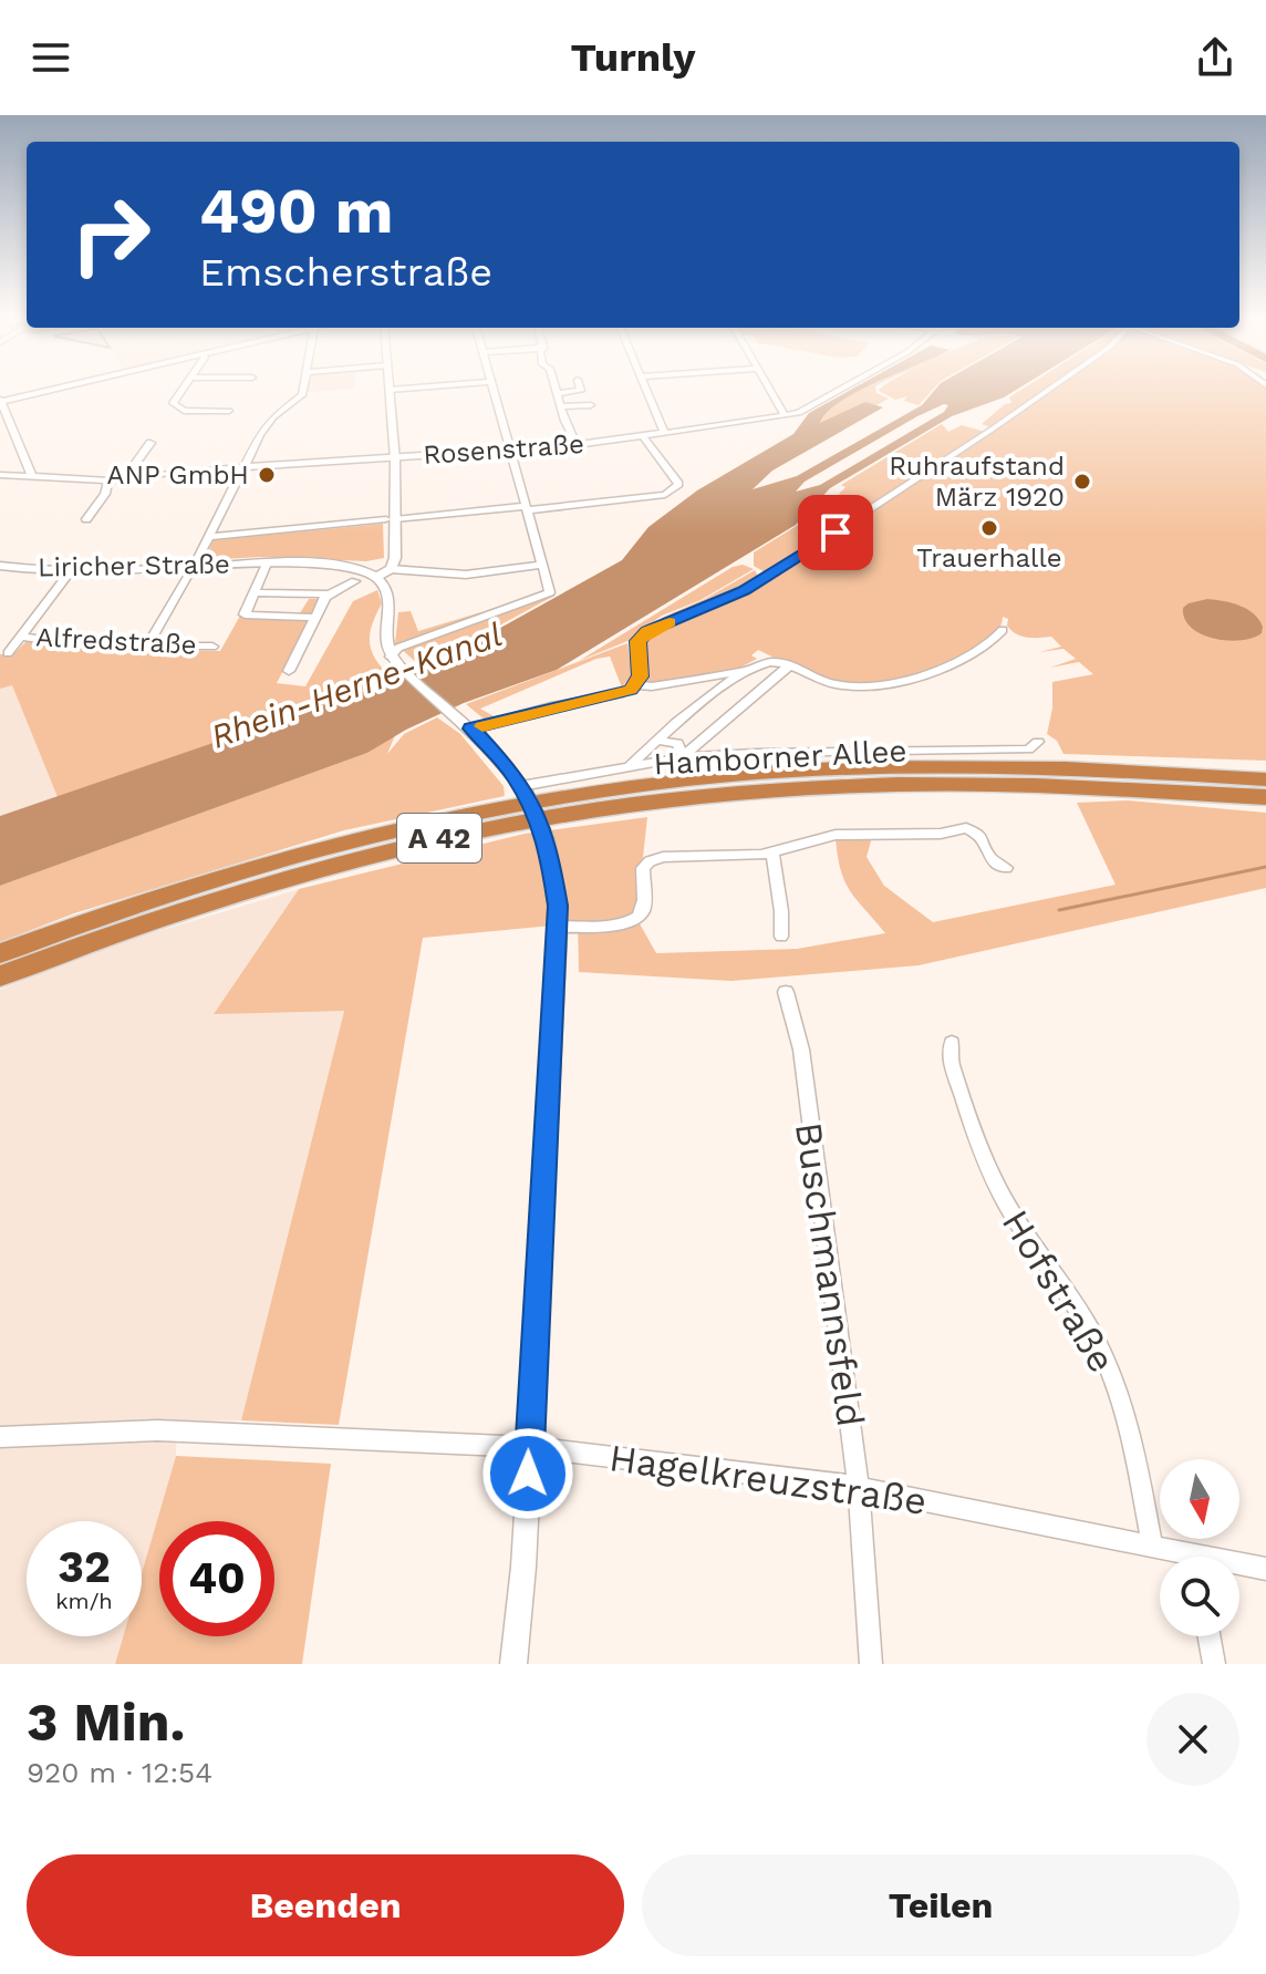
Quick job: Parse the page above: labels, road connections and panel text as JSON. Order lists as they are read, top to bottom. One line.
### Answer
{"streets":{"highway":["A 42"],"street":["Rosenstraße","Liricher Straße","Alfredstraße","Hamborner Allee","Buschmannsfeld","Hofstraße","Hagelkreuzstraße"]},"crossings":[["Buschmannsfeld","Hagelkreuzstraße"],["Hofstraße","Hagelkreuzstraße"]],"water":["Rhein-Herne-Kanal"],"places":["ANP GmbH","Ruhraufstand März 1920","Trauerhalle"],"north":"bottom","page":{"header":"Turnly","turn":["490 m","Emscherstraße"],"speed":"32 km/h","limit":"40","heading":["3 Min.","920 m · 12:54"],"buttons":["Beenden","Teilen"]}}
